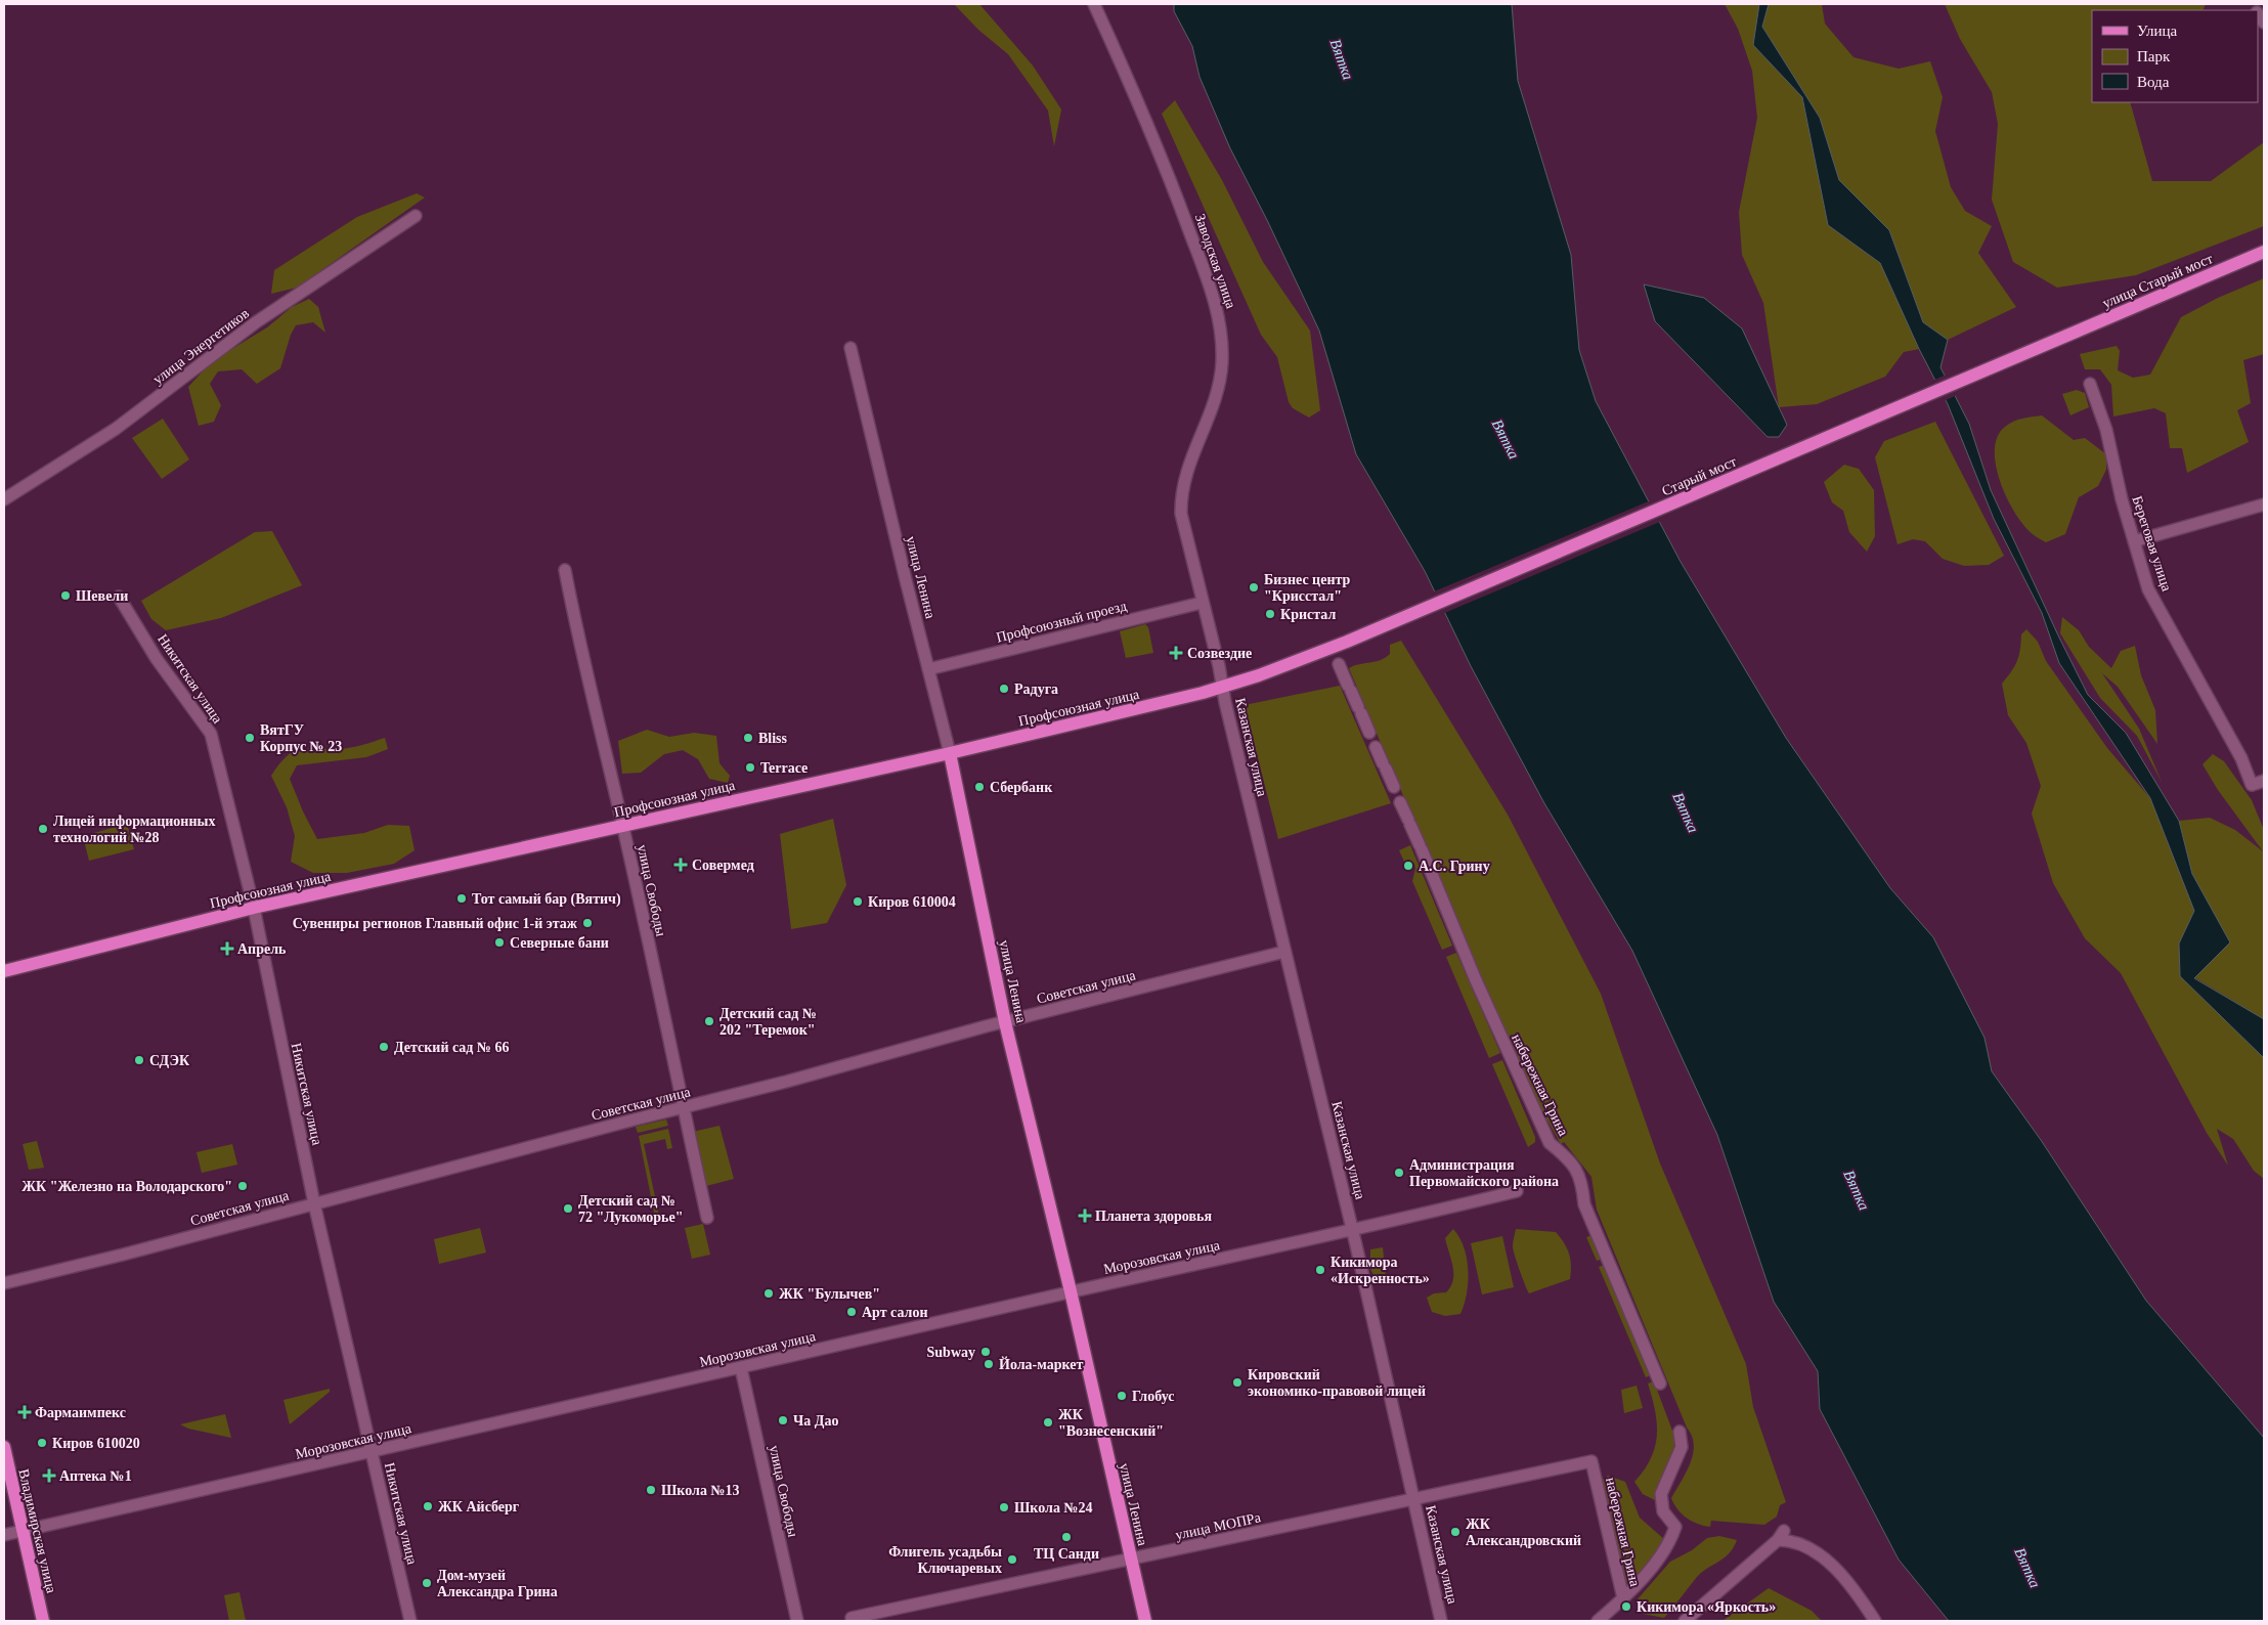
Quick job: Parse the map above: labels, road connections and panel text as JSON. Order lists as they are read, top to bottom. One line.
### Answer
{"streets":{"main road":["улица Старый мост","Старый мост","улица Ленина","Профсоюзная улица","Владимирская улица"],"street":["Заводская улица","улица Энергетиков","Береговая улица","Профсоюзный проезд","Никитская улица","Казанская улица","улица Свободы","Советская улица","набережная Грина","Морозовская улица","улица МОПРа"]},"crossings":[["Заводская улица","Профсоюзный проезд"],["Заводская улица","Профсоюзная улица"],["Заводская улица","Казанская улица"],["улица Старый мост","Старый мост"],["Старый мост","Профсоюзная улица"],["улица Ленина","Профсоюзный проезд"],["улица Ленина","Профсоюзная улица"],["улица Ленина","Советская улица"],["улица Ленина","Морозовская улица"],["улица Ленина","улица МОПРа"],["Никитская улица","Профсоюзная улица"],["Никитская улица","Советская улица"],["Никитская улица","Морозовская улица"],["Профсоюзная улица","Казанская улица"],["Профсоюзная улица","улица Свободы"],["Казанская улица","Советская улица"],["Казанская улица","Морозовская улица"],["Казанская улица","улица МОПРа"],["улица Свободы","Советская улица"],["улица Свободы","Морозовская улица"],["набережная Грина","улица МОПРа"],["Морозовская улица","Владимирская улица"]],"water":["Вятка"],"places":{"other":["Бизнес центр \"Крисстал\"","Шевели","Кристал","Радуга","ВятГУ Корпус № 23","Bliss","Terrace","Сбербанк","Лицей информационных технологий №28","А.С. Грину","Тот самый бар (Вятич)","Киров 610004","Сувениры регионов Главный офис 1-й этаж","Северные бани","Детский сад № 202 \"Теремок\"","Детский сад № 66","СДЭК","Администрация Первомайского района","ЖК \"Железно на Володарского\"","Детский сад № 72 \"Лукоморье\"","Кикимора «Искренность»","ЖК \"Булычев\"","Арт салон","Subway","Йола-маркет","Кировский экономико-правовой лицей","Глобус","Ча Дао","ЖК \"Вознесенский\"","Киров 610020","Школа №13","ЖК Айсберг","Школа №24","ЖК Александровский","ТЦ Санди","Флигель усадьбы Ключаревых","Дом-музей Александра Грина","Кикимора «Яркость»"],"health":["Созвездие","Совермед","Апрель","Планета здоровья","Фармаимпекс","Аптека №1"]},"legend":["Улица","Парк","Вода"]}
